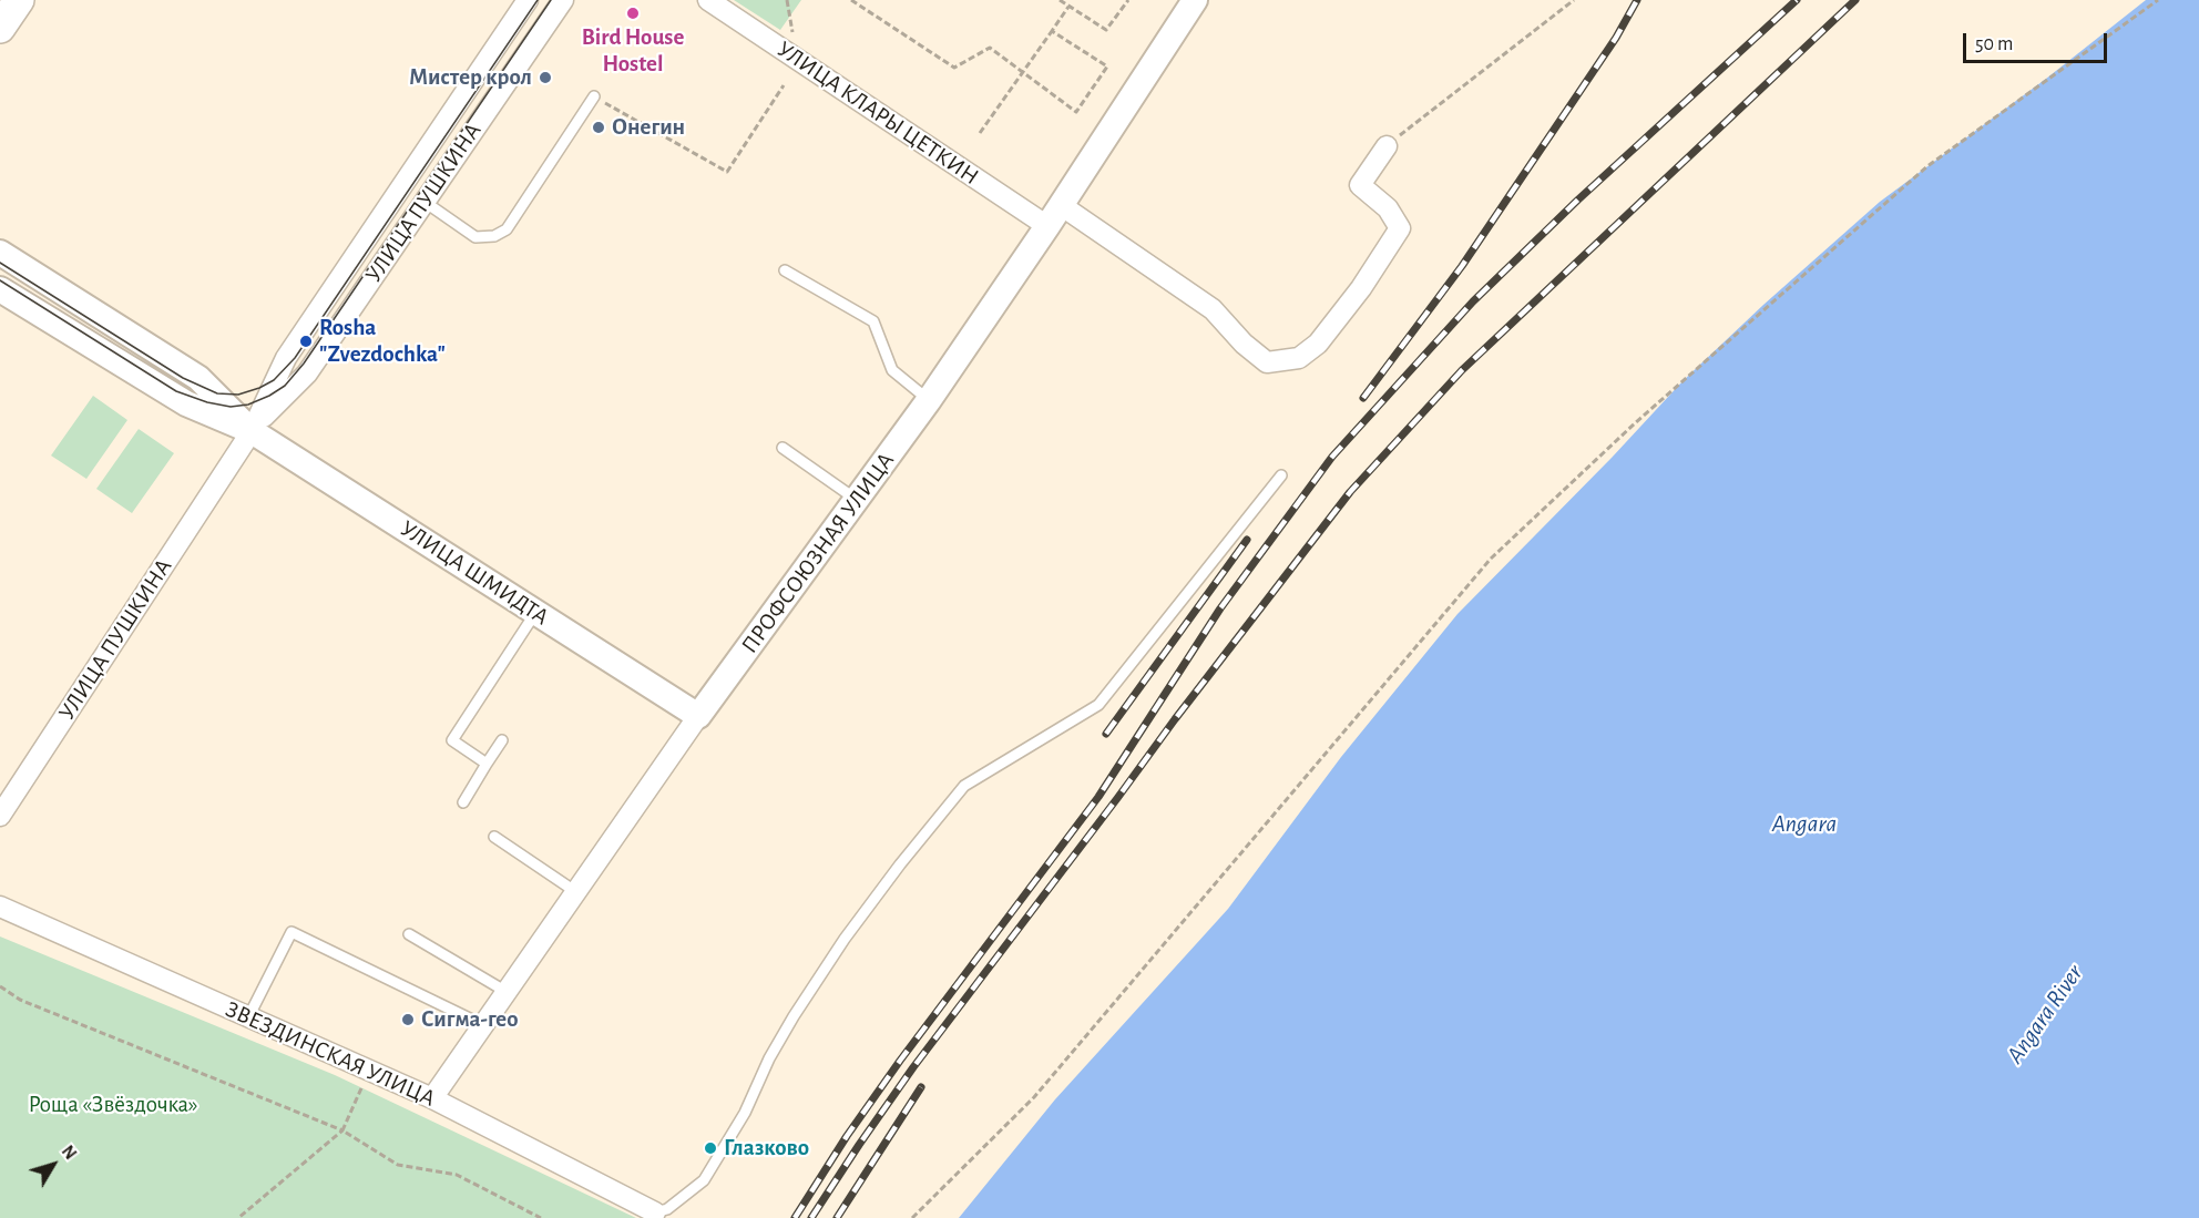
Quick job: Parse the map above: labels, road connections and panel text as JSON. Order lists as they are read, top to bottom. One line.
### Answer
{"streets":{"street":["УЛИЦА КЛАРЫ ЦЕТКИН","УЛИЦА ПУШКИНА","ПРОФСОЮЗНАЯ УЛИЦА","УЛИЦА ШМИДТА","ЗВЕЗДИНСКАЯ УЛИЦА"]},"crossings":[["УЛИЦА КЛАРЫ ЦЕТКИН","ПРОФСОЮЗНАЯ УЛИЦА"],["УЛИЦА ПУШКИНА","УЛИЦА ШМИДТА"],["ПРОФСОЮЗНАЯ УЛИЦА","УЛИЦА ШМИДТА"],["ПРОФСОЮЗНАЯ УЛИЦА","ЗВЕЗДИНСКАЯ УЛИЦА"]],"water":["Angara","Angara River"],"parks":["Роща «Звёздочка»"],"places":["Bird House Hostel","Мистер крол","Онегин","Rosha \"Zvezdochka\"","Сигма-гео","Глазково"],"scale_bar":"50 m","north":"top right"}
